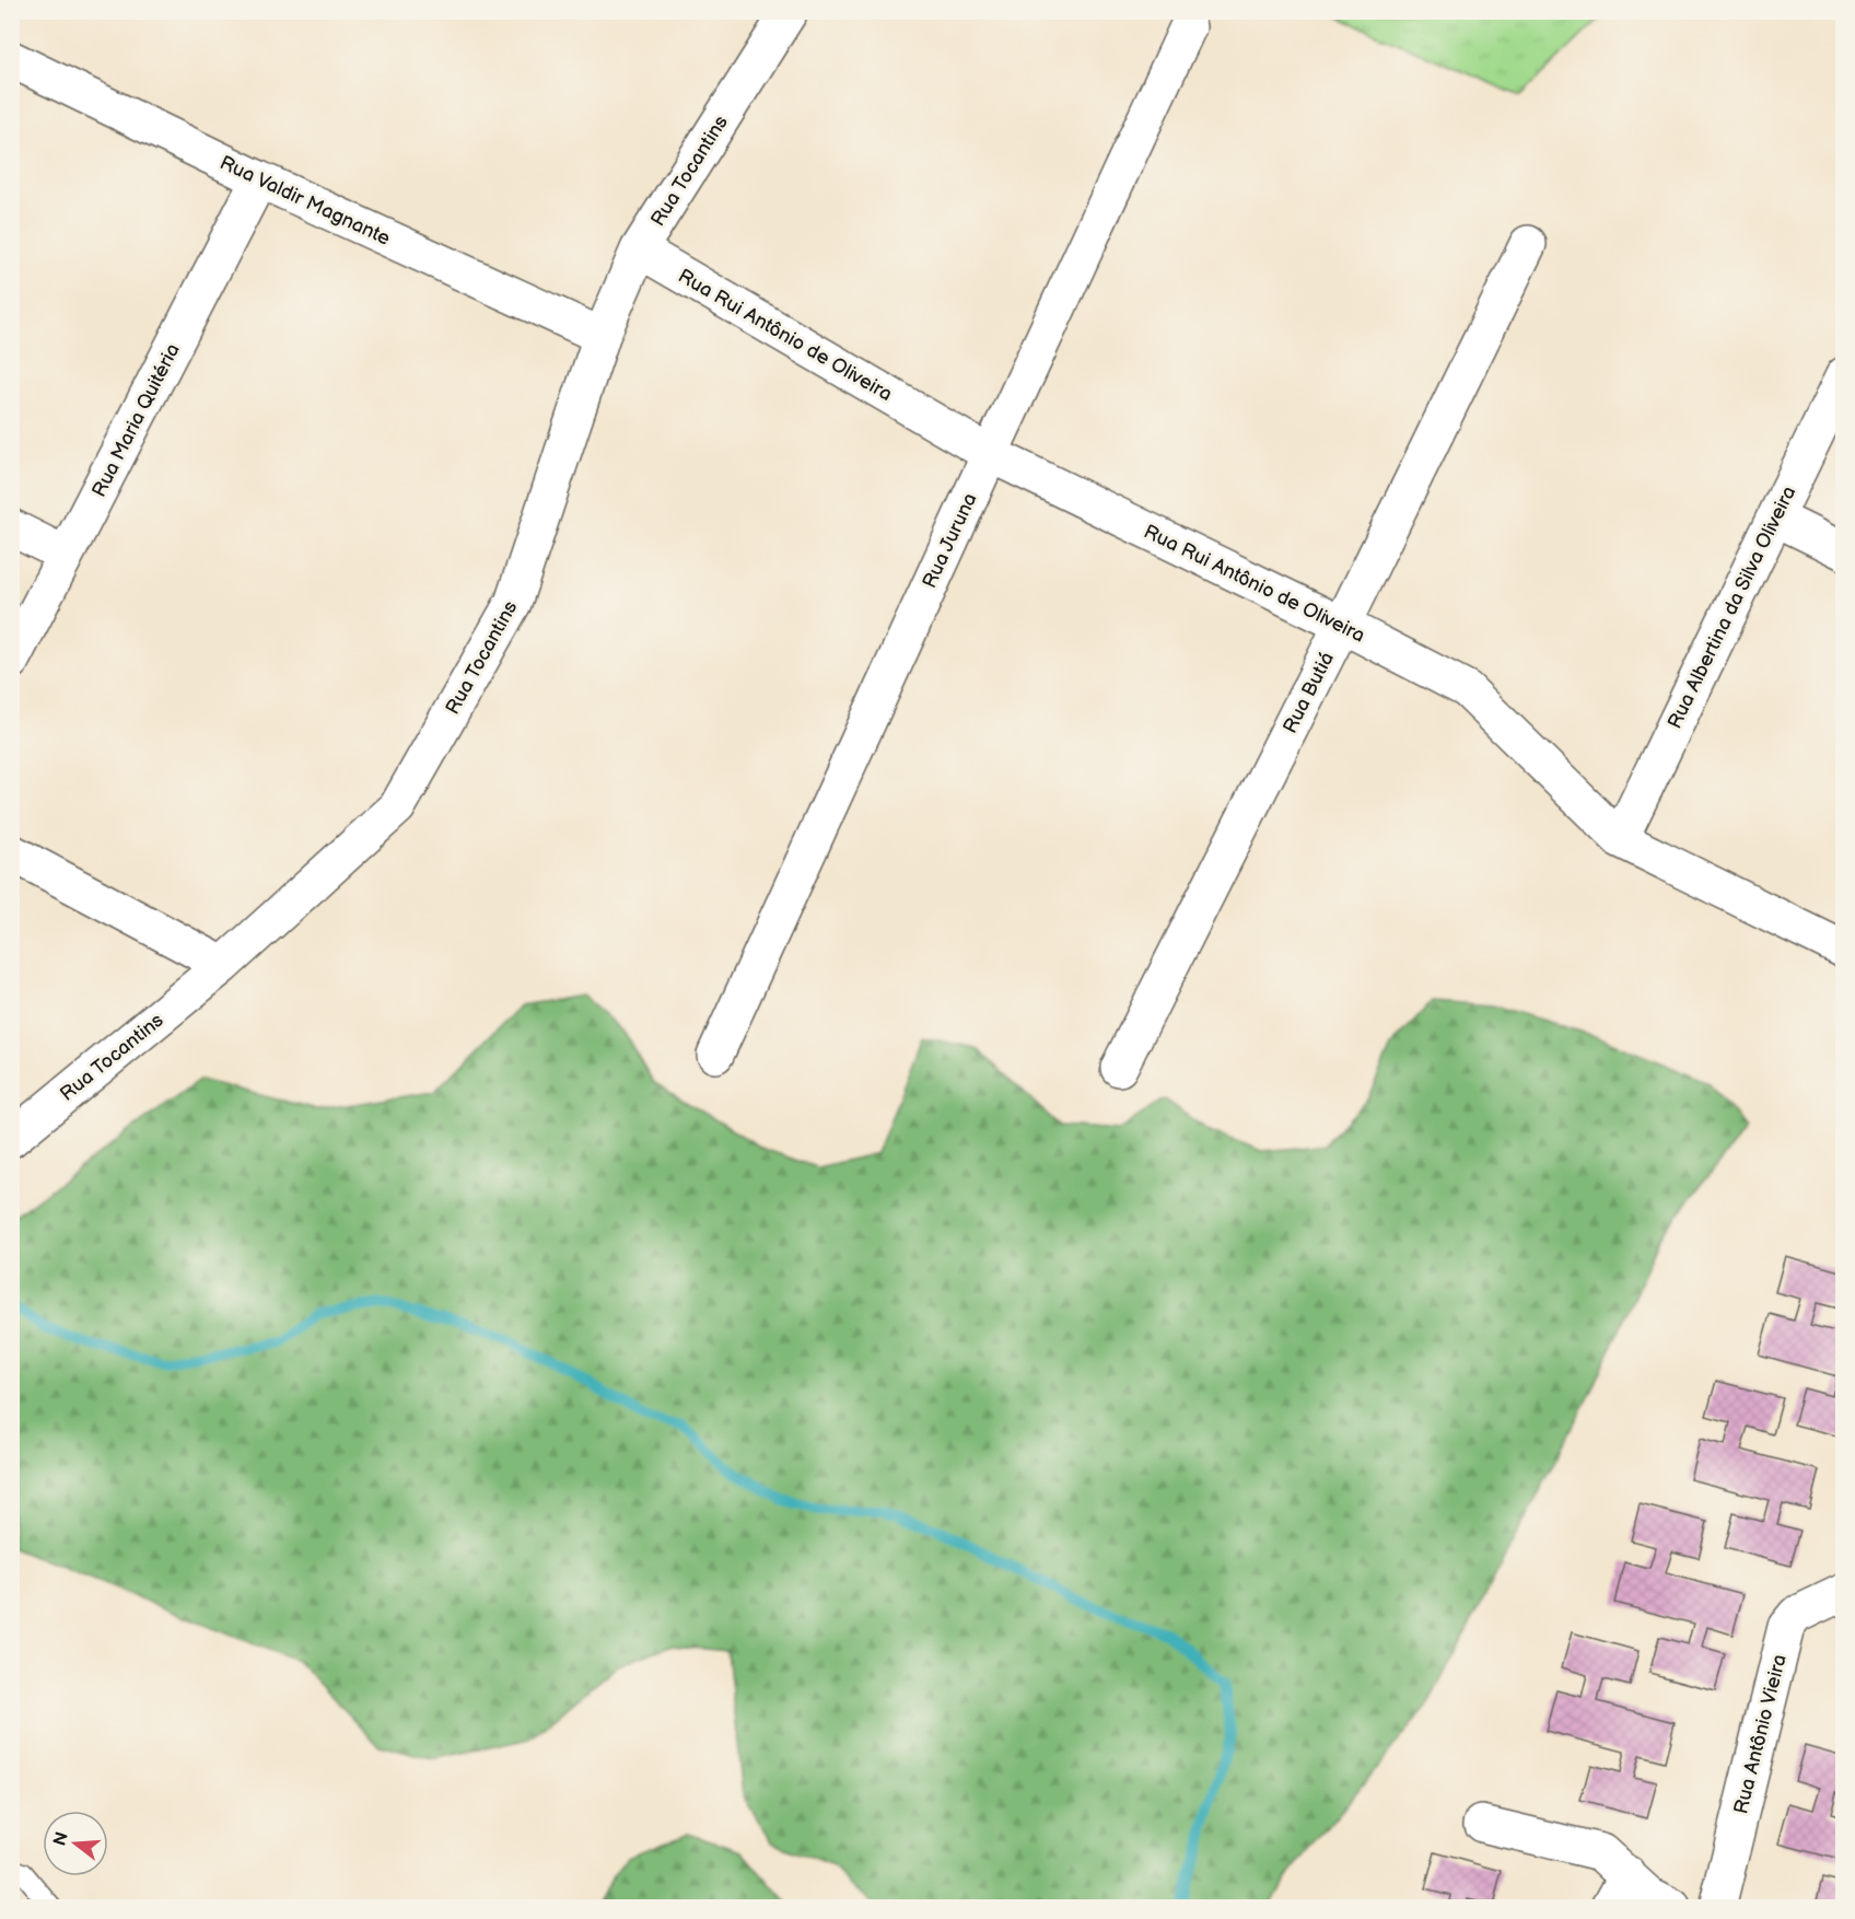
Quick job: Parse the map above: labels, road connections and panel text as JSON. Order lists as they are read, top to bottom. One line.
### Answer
{"streets":{"street":["Rua Tocantins","Rua Valdir Magnante","Rua Rui Antônio de Oliveira","Rua Maria Quitéria","Rua Juruna","Rua Albertina da Silva Oliveira","Rua Butiá","Rua Antônio Vieira"]},"crossings":[["Rua Tocantins","Rua Valdir Magnante"],["Rua Tocantins","Rua Rui Antônio de Oliveira"],["Rua Valdir Magnante","Rua Maria Quitéria"],["Rua Rui Antônio de Oliveira","Rua Juruna"],["Rua Rui Antônio de Oliveira","Rua Albertina da Silva Oliveira"],["Rua Rui Antônio de Oliveira","Rua Butiá"]],"north":"left"}
